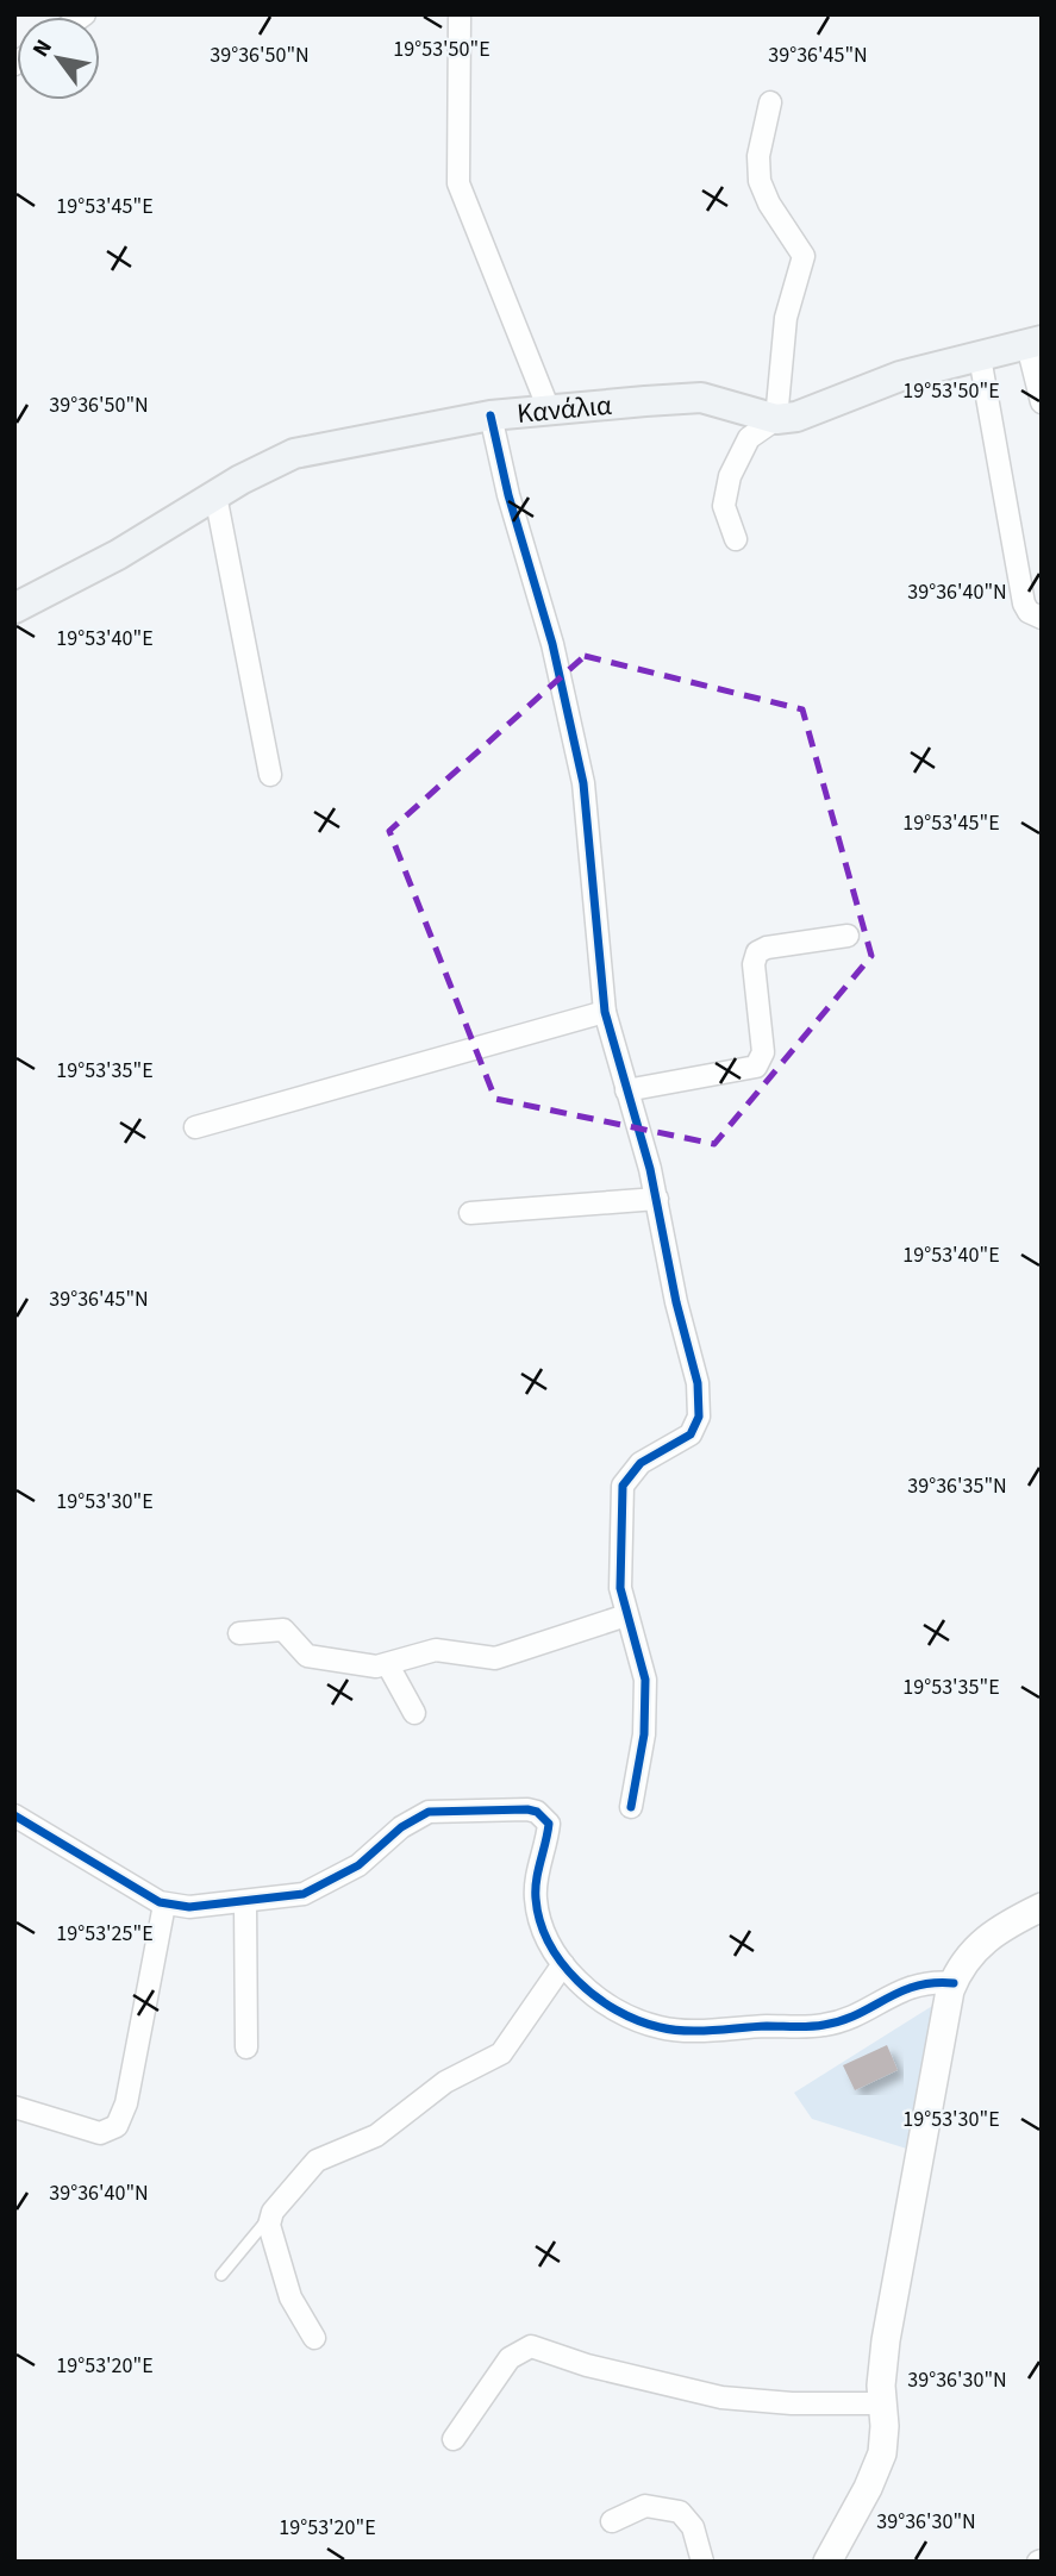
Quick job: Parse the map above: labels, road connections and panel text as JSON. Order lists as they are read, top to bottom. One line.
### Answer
{"streets":{"main road":["Κανάλια"]},"north":"top left","coordinates":["19°53'50\"E","39°36'50\"N","39°36'45\"N","19°53'45\"E","39°36'40\"N","19°53'40\"E","19°53'35\"E","39°36'35\"N","19°53'30\"E","19°53'25\"E","19°53'20\"E","39°36'30\"N"]}
